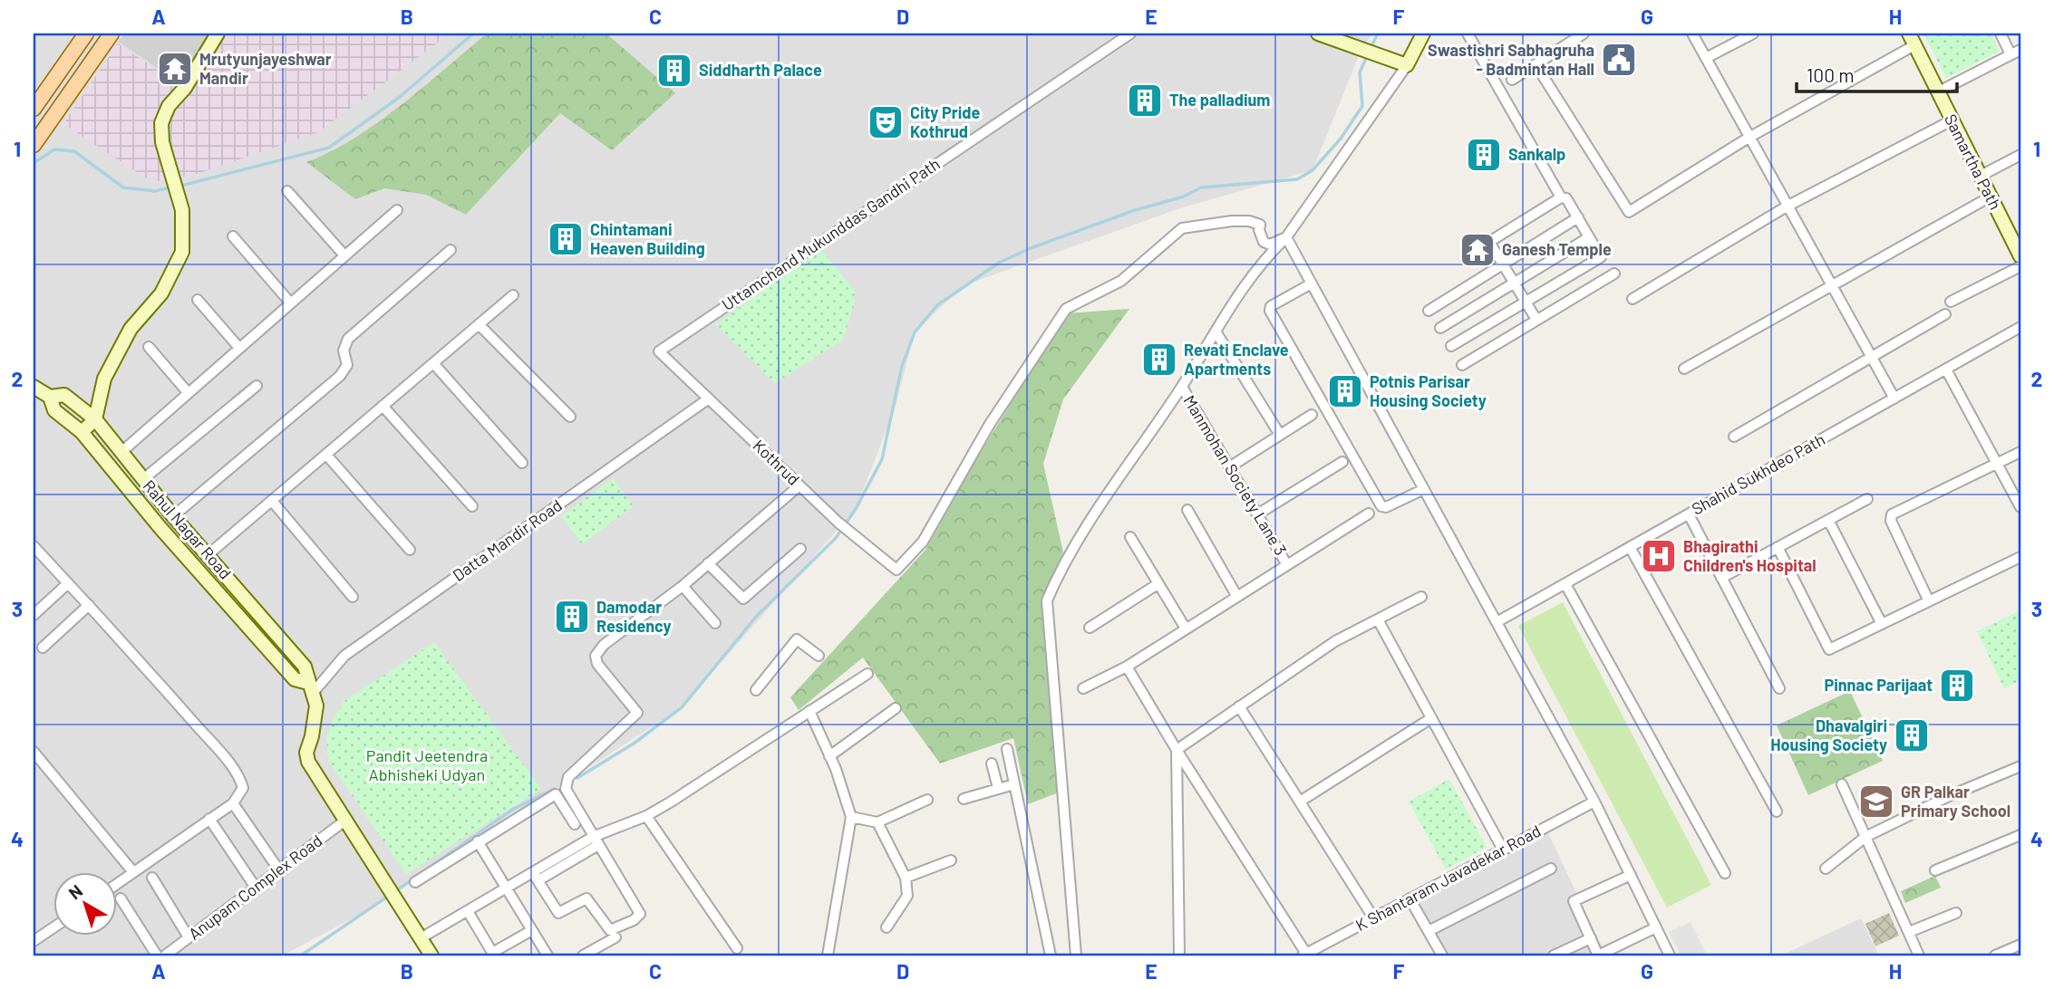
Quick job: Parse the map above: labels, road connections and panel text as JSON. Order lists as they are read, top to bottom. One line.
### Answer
{"streets":{"street":["Samartha Path","Uttamchand Mukunddas Gandhi Path","Kothrud","Shahid Sukhdeo Path","Manmohan Society Lane 3","Rahul Nagar Road","Datta Mandir Road","K Shantaram Javadekar Road","Anupam Complex Road"]},"crossings":[["Uttamchand Mukunddas Gandhi Path","Kothrud"],["Kothrud","Datta Mandir Road"],["Rahul Nagar Road","Datta Mandir Road"]],"parks":["Pandit Jeetendra Abhisheki Udyan"],"places":{"public building":["Swastishri Sabhagruha - Badmintan Hall"],"temple":["Mrutyunjayeshwar Mandir","Ganesh Temple"],"building":["Siddharth Palace","The palladium","Sankalp","Chintamani Heaven Building","Revati Enclave Apartments","Potnis Parisar Housing Society","Damodar Residency","Pinnac Parijaat","Dhavalgiri Housing Society"],"theatre":["City Pride Kothrud"],"hospital":["Bhagirathi Children's Hospital"],"school or university":["GR Palkar Primary School"]},"scale_bar":"100 m","north":"top left","grid":{"columns":["A","B","C","D","E","F","G","H"],"rows":["1","2","3","4"]}}
